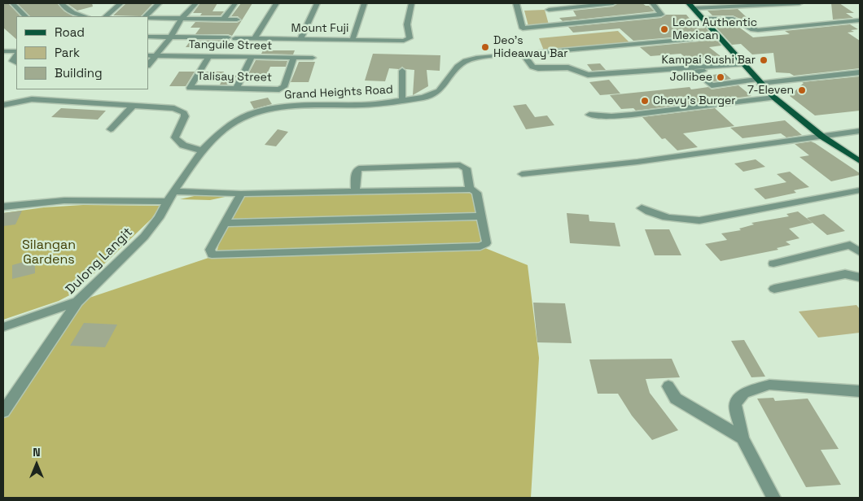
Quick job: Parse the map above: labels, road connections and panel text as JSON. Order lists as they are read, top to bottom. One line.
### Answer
{"streets":{"street":["Mount Fuji","Tanguile Street","Talisay Street","Grand Heights Road","Dulong Langit"]},"crossings":[["Tanguile Street","Talisay Street"],["Grand Heights Road","Dulong Langit"]],"parks":["Silangan Gardens"],"places":["Leon Authentic Mexican","Deo's Hideaway Bar","Kampai Sushi Bar","Jollibee","7-Eleven","Chevy's Burger"],"legend":["Road","Park","Building"],"north":"top"}
